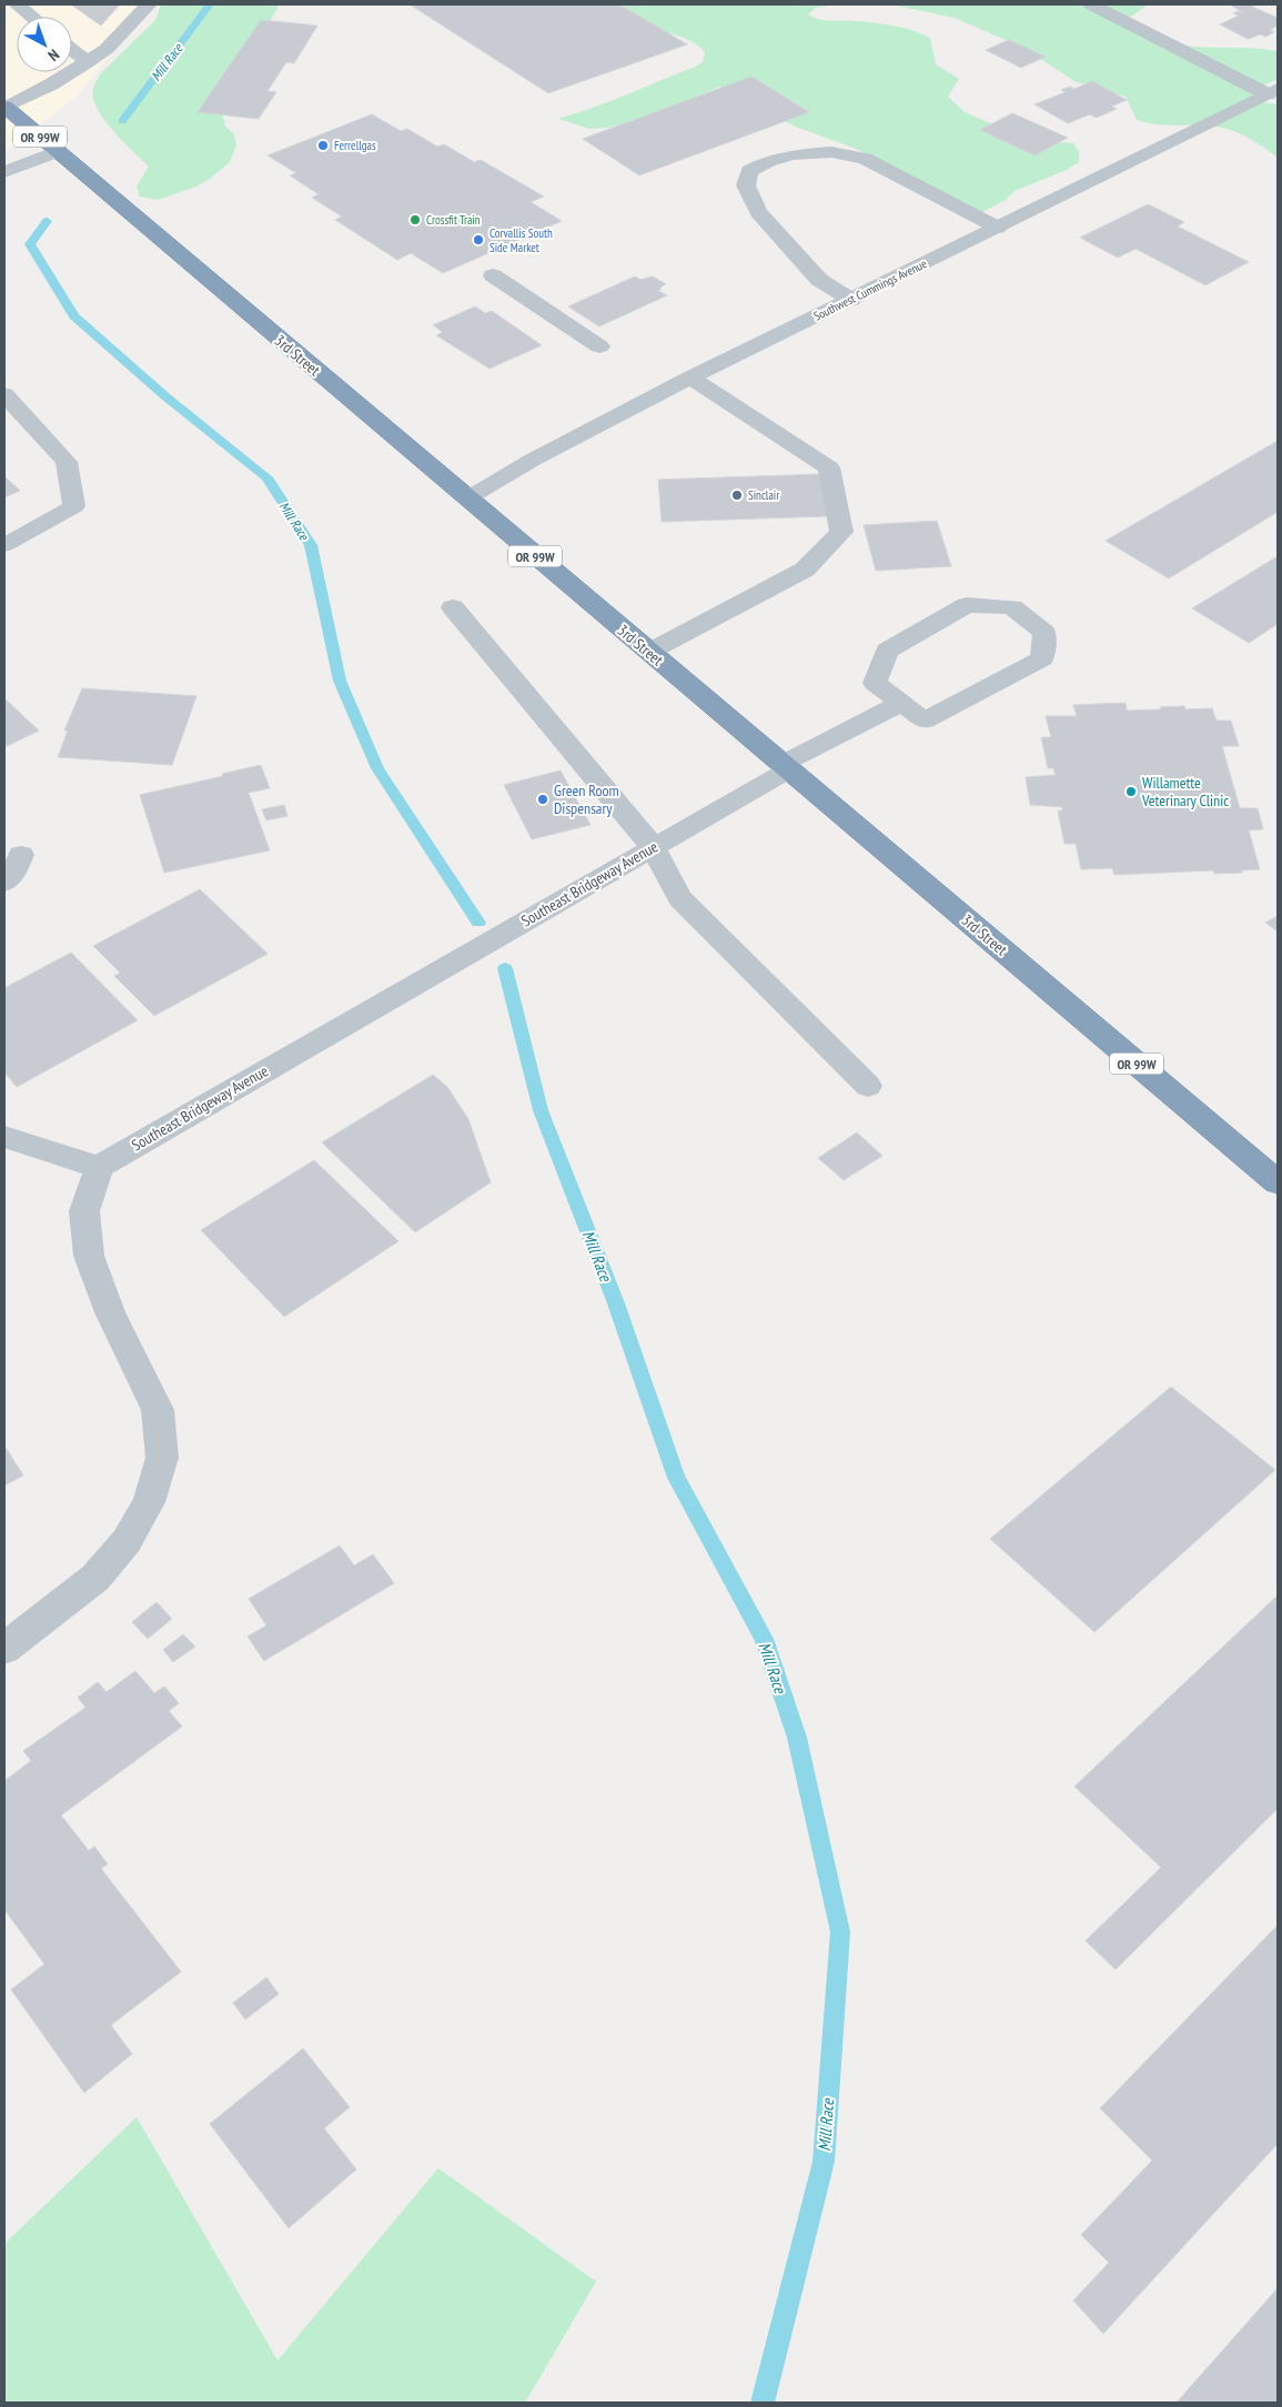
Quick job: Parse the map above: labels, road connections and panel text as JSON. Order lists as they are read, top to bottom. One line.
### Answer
{"streets":{"highway":["OR 99W","3rd Street"],"street":["Southwest Cummings Avenue","Southeast Bridgeway Avenue"]},"crossings":[["Southwest Cummings Avenue","3rd Street"],["3rd Street","Southeast Bridgeway Avenue"]],"water":["Mill Race"],"places":["Ferrellgas","Crossfit Train","Corvallis South Side Market","Sinclair","Willamette Veterinary Clinic","Green Room Dispensary"],"north":"bottom right"}
